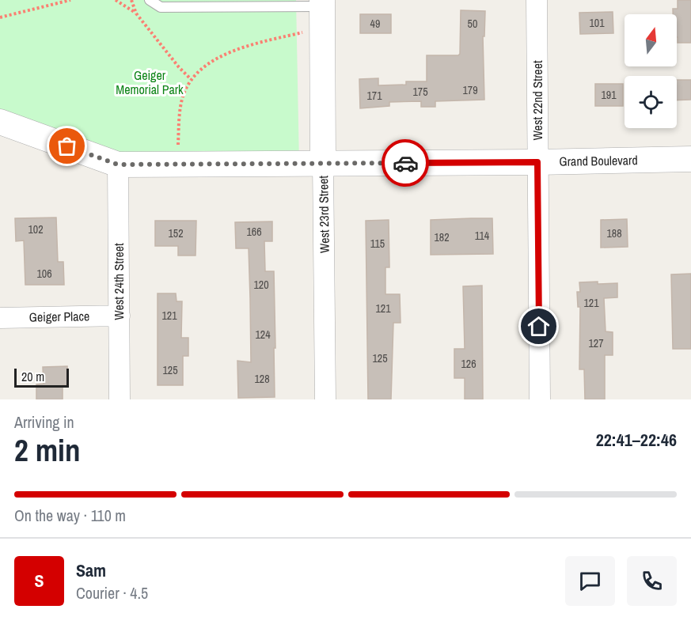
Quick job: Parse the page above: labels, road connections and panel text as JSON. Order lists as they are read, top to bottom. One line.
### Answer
{"streets":{"street":["West 22nd Street","Grand Boulevard","West 23rd Street","West 24th Street","Geiger Place"]},"crossings":[["West 22nd Street","Grand Boulevard"],["Grand Boulevard","West 23rd Street"],["Grand Boulevard","West 24th Street"],["West 24th Street","Geiger Place"]],"parks":["Geiger Memorial Park"],"house_numbers":["101","49","50","179","175","191","171","102","166","152","188","114","182","115","106","120","121","121","121","124","127","125","126","125","128"],"scale_bar":"20 m","north":"top","page":{"scale":"20 m","heading":["2 min","Arriving in","22:41–22:46"],"panel":["Sam","Courier · 4.5"],"bar":"On the way · 110 m","round":"S"}}
